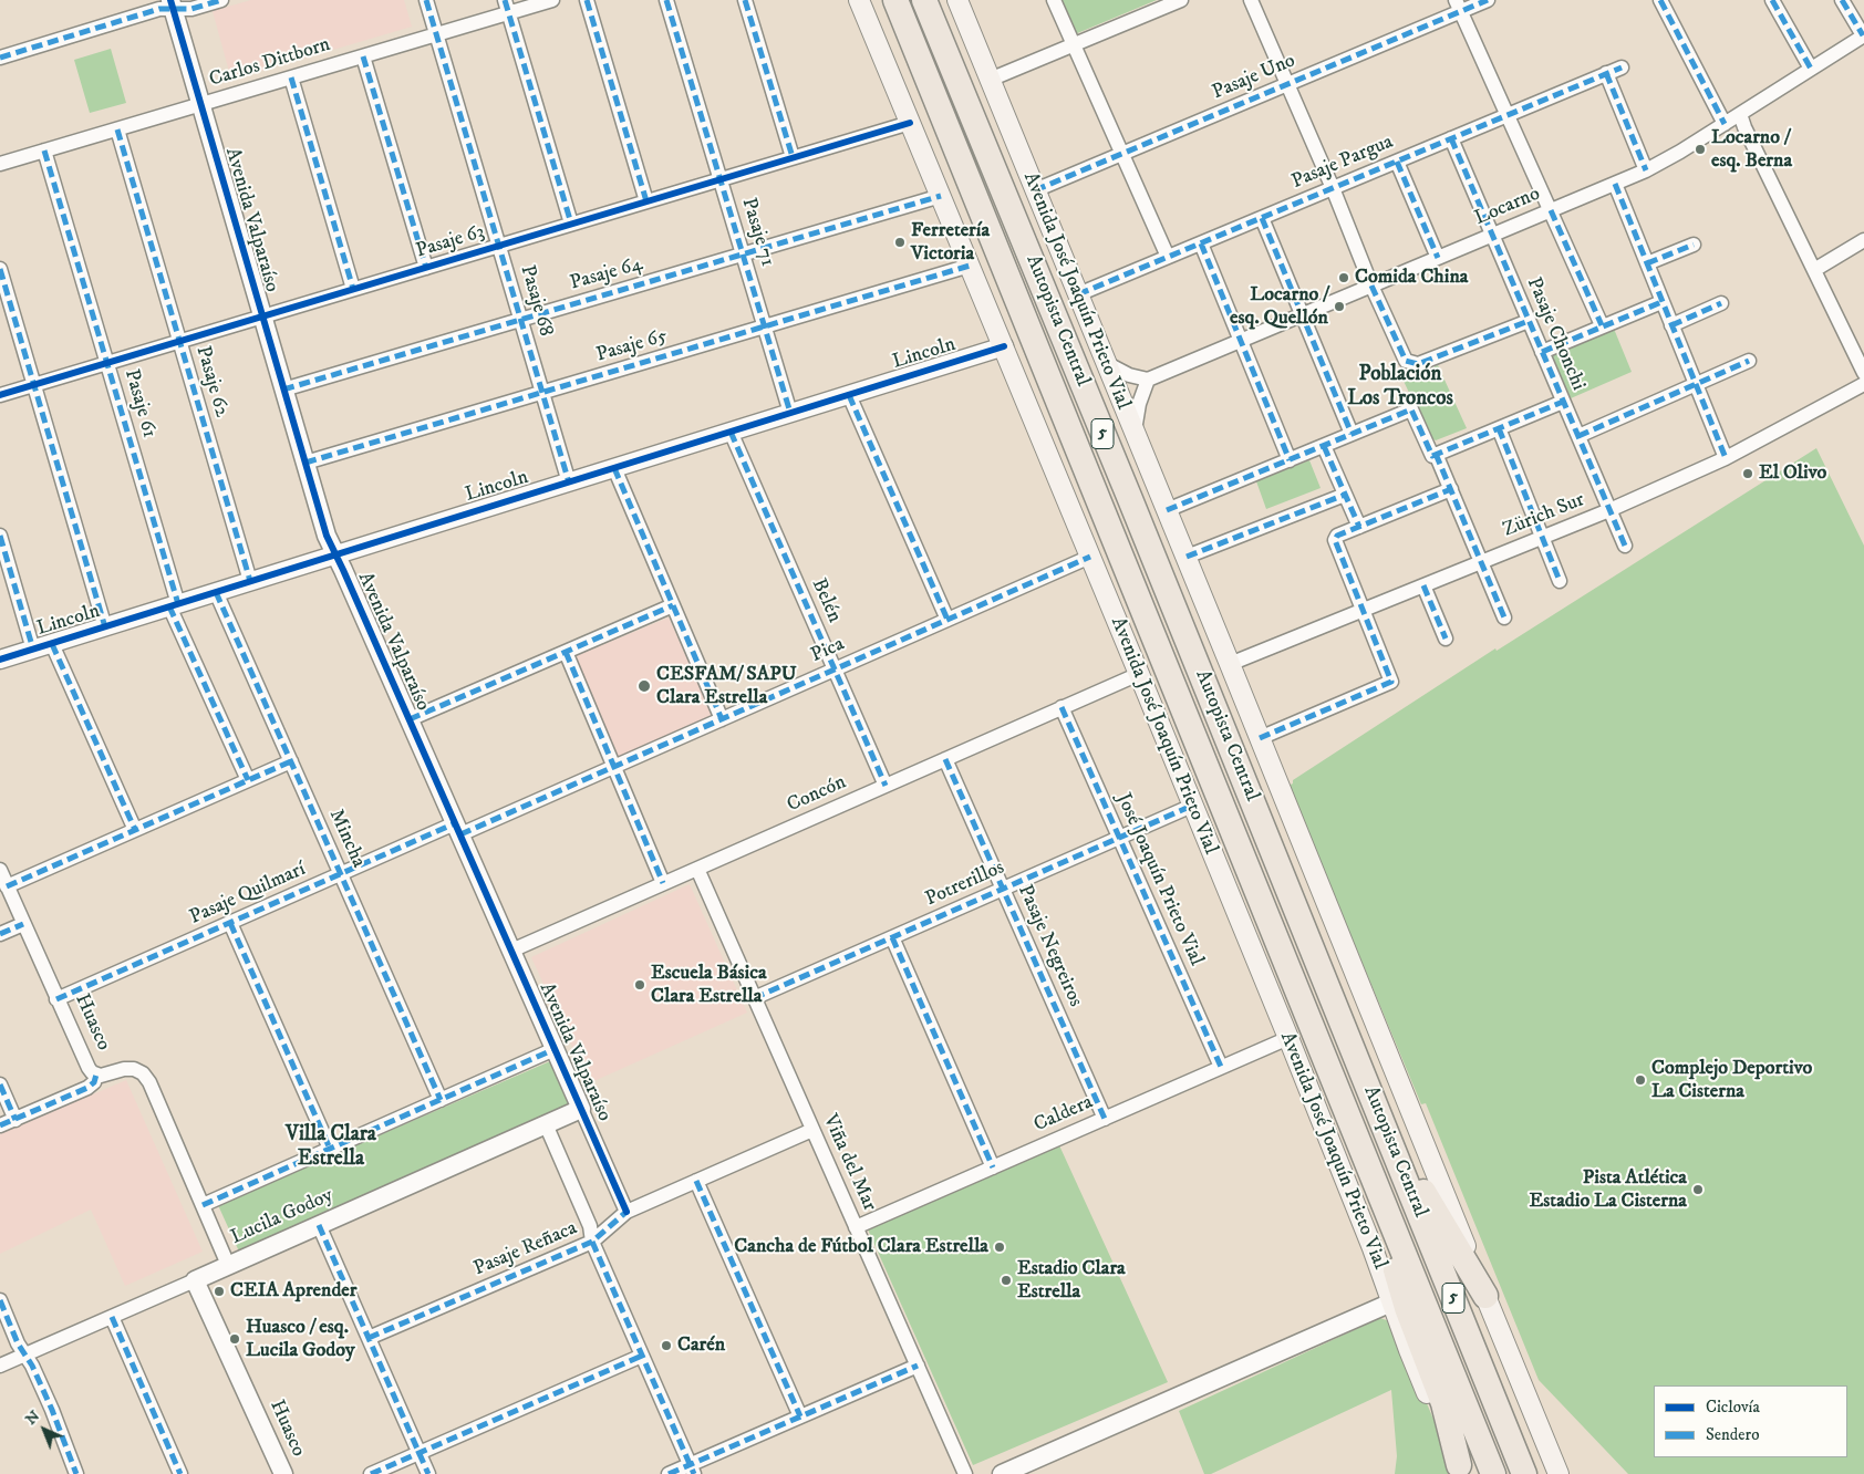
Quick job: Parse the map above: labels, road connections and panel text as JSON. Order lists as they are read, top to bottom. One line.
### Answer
{"streets":{"highway":["Autopista Central","5"],"main road":["Avenida José Joaquín Prieto Vial"],"street":["Carlos Dittborn","Pasaje Uno","Pasaje Pargua","Locarno","Avenida Valparaíso","Pasaje 71","Pasaje 63","Pasaje 64","Pasaje 68","Pasaje Chonchi","Pasaje 65","Lincoln","Pasaje 62","Pasaje 61","Zürich Sur","Belén","Pica","Concón","Mincha","José Joaquín Prieto Vial","Potrerillos","Pasaje Quilmarí","Pasaje Negreiros","Huasco","Caldera","Viña del Mar","Lucila Godoy","Pasaje Reñaca"]},"crossings":[["Carlos Dittborn","Avenida Valparaíso"],["Carlos Dittborn","Pasaje 68"],["Carlos Dittborn","Pasaje 62"],["Carlos Dittborn","Pasaje 61"],["Pasaje Uno","Avenida José Joaquín Prieto Vial"],["Pasaje Pargua","Avenida José Joaquín Prieto Vial"],["Pasaje Pargua","Pasaje Chonchi"],["Locarno","Pasaje Chonchi"],["Avenida Valparaíso","Pasaje 63"],["Avenida Valparaíso","Pasaje 64"],["Avenida Valparaíso","Pasaje 65"],["Avenida Valparaíso","Lincoln"],["Avenida Valparaíso","Pica"],["Avenida Valparaíso","Concón"],["Avenida Valparaíso","Pasaje Quilmarí"],["Avenida Valparaíso","Lucila Godoy"],["Avenida Valparaíso","Pasaje Reñaca"],["Pasaje 71","Pasaje 63"],["Pasaje 71","Pasaje 64"],["Pasaje 71","Pasaje 65"],["Pasaje 71","Lincoln"],["Pasaje 63","Avenida José Joaquín Prieto Vial"],["Pasaje 63","Pasaje 68"],["Pasaje 63","Pasaje 62"],["Pasaje 63","Pasaje 61"],["Pasaje 64","Avenida José Joaquín Prieto Vial"],["Pasaje 64","Pasaje 68"],["Avenida José Joaquín Prieto Vial","Pasaje 65"],["Avenida José Joaquín Prieto Vial","Lincoln"],["Avenida José Joaquín Prieto Vial","Zürich Sur"],["Avenida José Joaquín Prieto Vial","Pica"],["Avenida José Joaquín Prieto Vial","Concón"],["Avenida José Joaquín Prieto Vial","Potrerillos"],["Avenida José Joaquín Prieto Vial","Caldera"],["Pasaje 68","Pasaje 65"],["Pasaje 68","Lincoln"],["Pasaje Chonchi","Zürich Sur"],["Lincoln","Pasaje 62"],["Lincoln","Pasaje 61"],["Lincoln","Belén"],["Lincoln","Mincha"],["Belén","Pica"],["Belén","Concón"],["Pica","Pasaje Quilmarí"],["Concón","José Joaquín Prieto Vial"],["Concón","Pasaje Negreiros"],["Concón","Viña del Mar"],["Mincha","Pasaje Quilmarí"],["José Joaquín Prieto Vial","Potrerillos"],["José Joaquín Prieto Vial","Caldera"],["Potrerillos","Pasaje Negreiros"],["Potrerillos","Viña del Mar"],["Pasaje Quilmarí","Huasco"],["Pasaje Negreiros","Caldera"],["Huasco","Lucila Godoy"],["Caldera","Viña del Mar"],["Viña del Mar","Pasaje Reñaca"]],"districts":["Población Los Troncos","Villa Clara Estrella"],"places":["Locarno / esq. Berna","Ferretería Victoria","Comida China","Locarno / esq. Quellón","El Olivo","CESFAM/ SAPU Clara Estrella","Escuela Básica Clara Estrella","Complejo Deportivo La Cisterna","Pista Atlética Estadio La Cisterna","Cancha de Fútbol Clara Estrella","Estadio Clara Estrella","CEIA Aprender","Huasco / esq. Lucila Godoy","Carén"],"legend":["Ciclovía","Sendero"],"north":"top left"}
